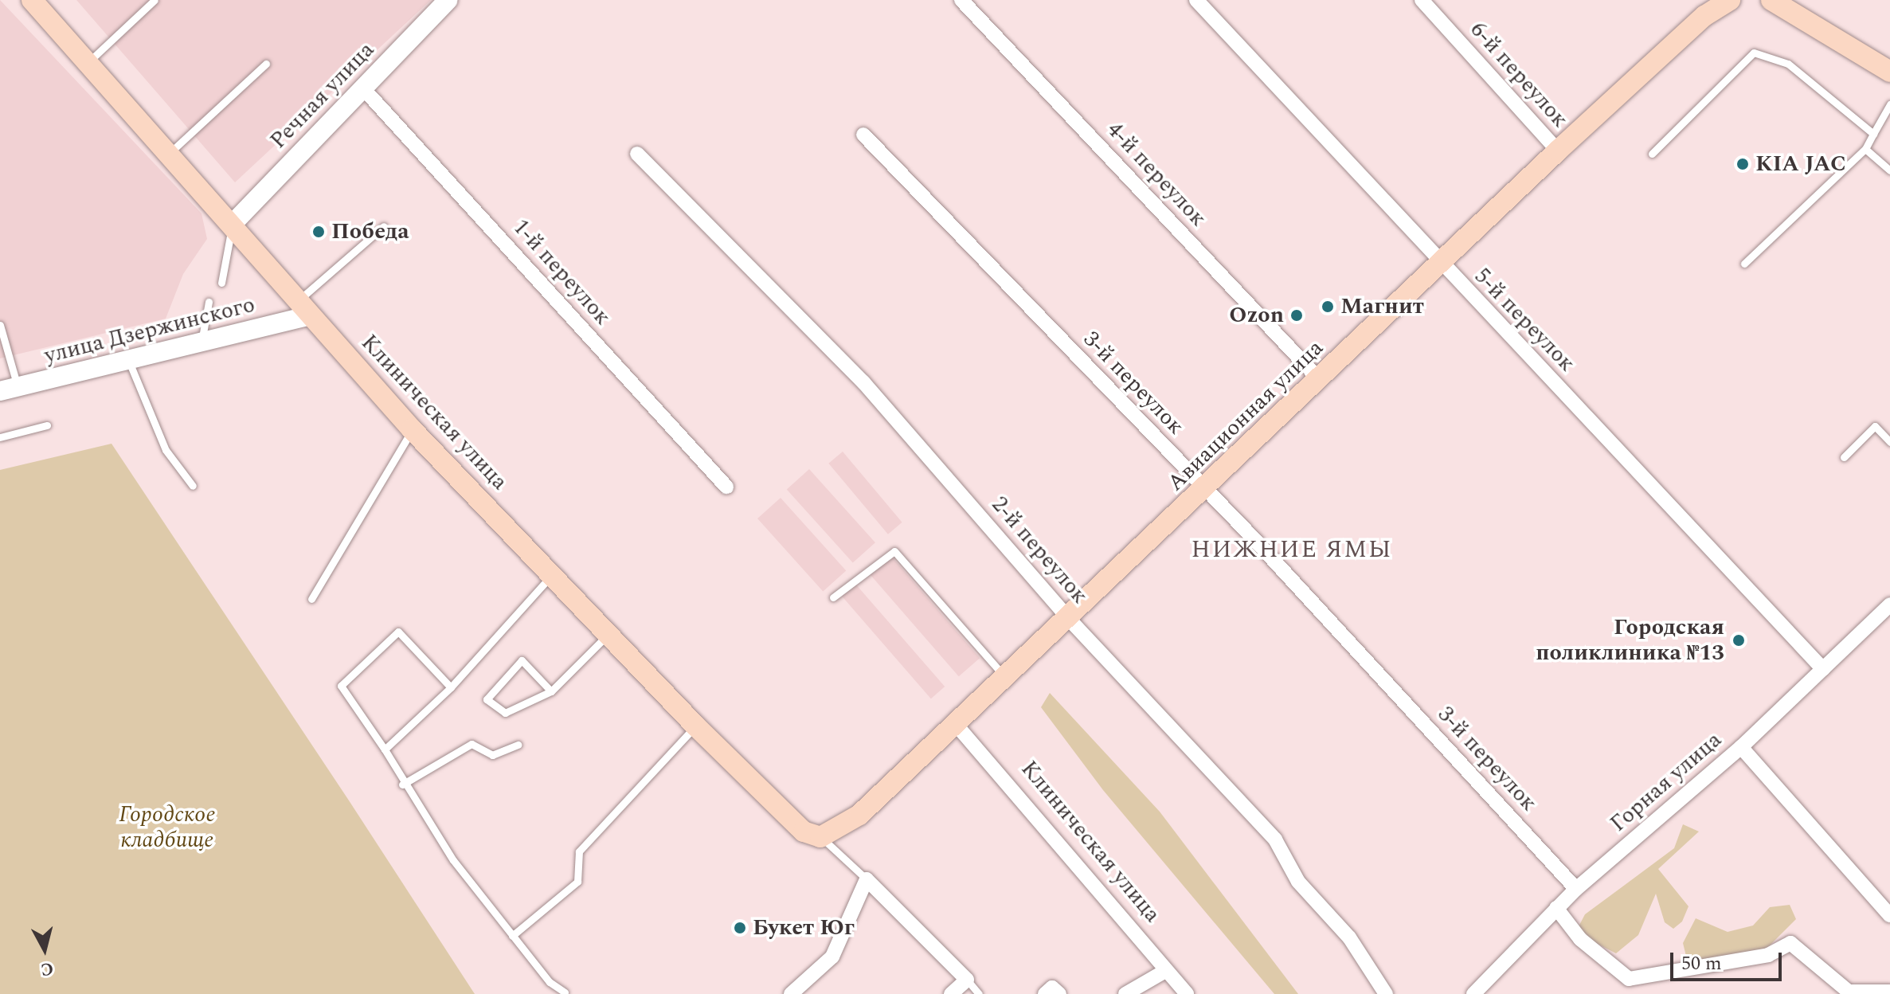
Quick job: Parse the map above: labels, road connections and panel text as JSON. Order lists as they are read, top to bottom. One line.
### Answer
{"streets":{"main road":["Клиническая улица","Авиационная улица"],"street":["6-й переулок","Речная улица","4-й переулок","1-й переулок","5-й переулок","улица Дзержинского","3-й переулок","2-й переулок","Горная улица"]},"crossings":[["6-й переулок","Авиационная улица"],["Речная улица","1-й переулок"],["Речная улица","Клиническая улица"],["4-й переулок","Авиационная улица"],["5-й переулок","Авиационная улица"],["5-й переулок","Горная улица"],["улица Дзержинского","Клиническая улица"],["3-й переулок","Авиационная улица"],["3-й переулок","Горная улица"],["Клиническая улица","Авиационная улица"],["Авиационная улица","2-й переулок"]],"districts":["НИЖНИЕ ЯМЫ"],"parks":["Городское кладбище"],"places":["KIA JAC","Победа","Магнит","Ozon","Городская поликлиника №13","Букет Юг"],"scale_bar":"50 m","north":"bottom"}
